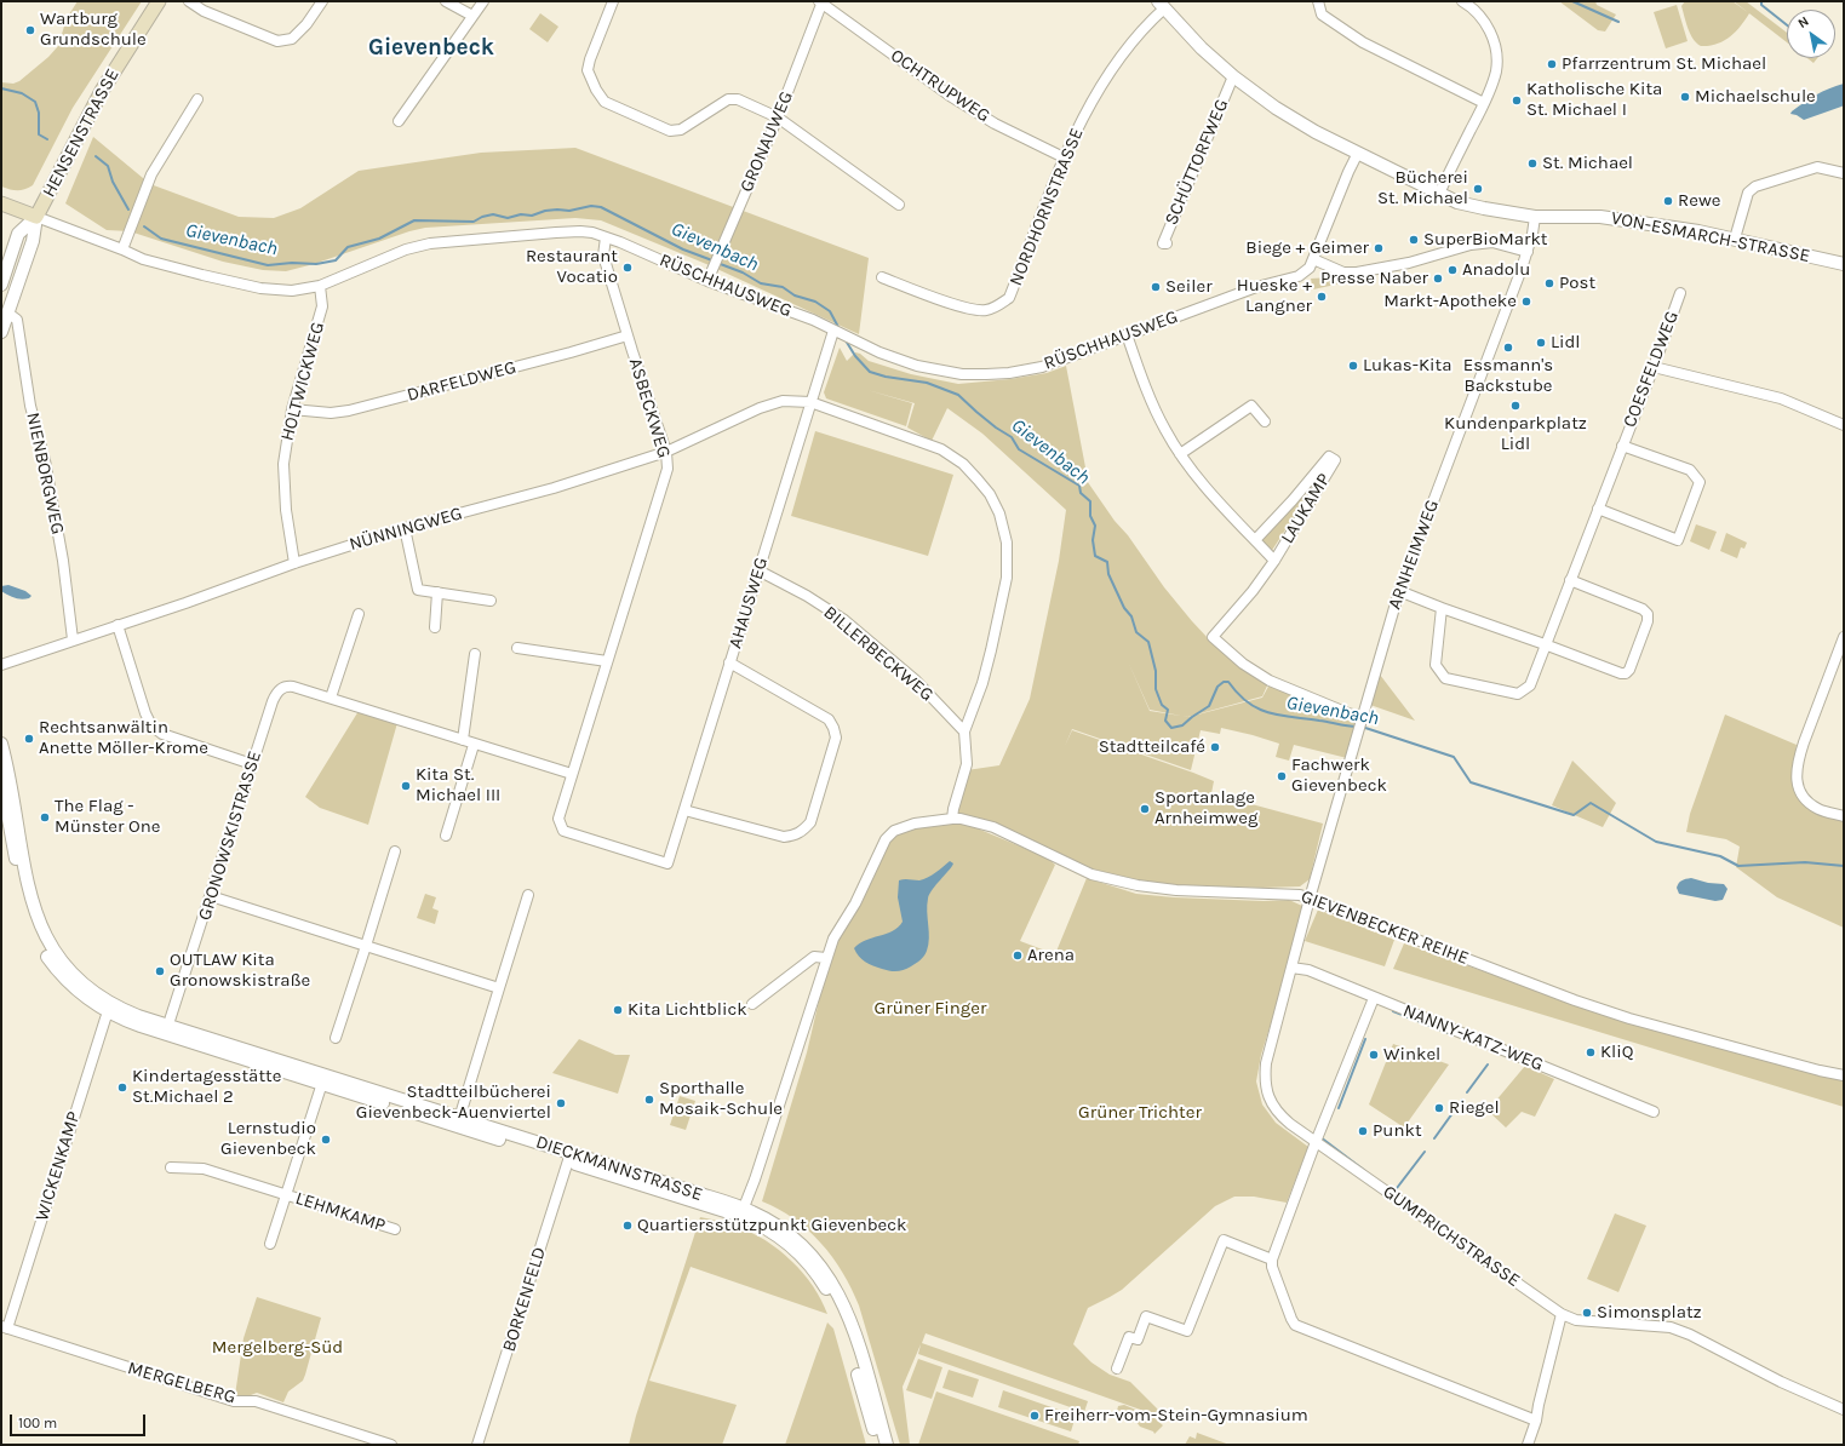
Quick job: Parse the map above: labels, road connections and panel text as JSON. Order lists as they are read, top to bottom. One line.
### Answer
{"streets":{"main road":["HENSENSTRASSE","RÜSCHHAUSWEG"],"street":["OCHTRUPWEG","GRONAUWEG","SCHÜTTORFWEG","NORDHORNSTRASSE","VON-ESMARCH-STRASSE","COESFELDWEG","HOLTWICKWEG","DARFELDWEG","ASBECKWEG","NIENBORGWEG","LAUKAMP","NÜNNINGWEG","ARNHEIMWEG","AHAUSWEG","BILLERBECKWEG","GRONOWSKISTRASSE","GIEVENBECKER REIHE","NANNY-KATZ-WEG","WICKENKAMP","DIECKMANNSTRASSE","LEHMKAMP","GUMPRICHSTRASSE","BORKENFELD","MERGELBERG"]},"crossings":[["OCHTRUPWEG","GRONAUWEG"],["OCHTRUPWEG","NORDHORNSTRASSE"],["HENSENSTRASSE","RÜSCHHAUSWEG"],["GRONAUWEG","RÜSCHHAUSWEG"],["SCHÜTTORFWEG","VON-ESMARCH-STRASSE"],["NORDHORNSTRASSE","VON-ESMARCH-STRASSE"],["VON-ESMARCH-STRASSE","RÜSCHHAUSWEG"],["VON-ESMARCH-STRASSE","ARNHEIMWEG"],["RÜSCHHAUSWEG","HOLTWICKWEG"],["RÜSCHHAUSWEG","ASBECKWEG"],["RÜSCHHAUSWEG","LAUKAMP"],["RÜSCHHAUSWEG","AHAUSWEG"],["HOLTWICKWEG","DARFELDWEG"],["HOLTWICKWEG","NÜNNINGWEG"],["DARFELDWEG","ASBECKWEG"],["ASBECKWEG","NÜNNINGWEG"],["ASBECKWEG","AHAUSWEG"],["ASBECKWEG","GRONOWSKISTRASSE"],["NIENBORGWEG","NÜNNINGWEG"],["LAUKAMP","ARNHEIMWEG"],["NÜNNINGWEG","AHAUSWEG"],["NÜNNINGWEG","BILLERBECKWEG"],["ARNHEIMWEG","GIEVENBECKER REIHE"],["ARNHEIMWEG","GUMPRICHSTRASSE"],["AHAUSWEG","BILLERBECKWEG"],["GRONOWSKISTRASSE","DIECKMANNSTRASSE"],["GIEVENBECKER REIHE","DIECKMANNSTRASSE"],["GIEVENBECKER REIHE","GUMPRICHSTRASSE"],["NANNY-KATZ-WEG","GUMPRICHSTRASSE"],["WICKENKAMP","DIECKMANNSTRASSE"],["WICKENKAMP","MERGELBERG"],["DIECKMANNSTRASSE","LEHMKAMP"],["DIECKMANNSTRASSE","BORKENFELD"]],"districts":["Gievenbeck"],"water":["Gievenbach"],"parks":["Grüner Finger","Grüner Trichter","Mergelberg-Süd"],"places":["Wartburg Grundschule","Pfarrzentrum St. Michael","Michaelschule","Katholische Kita St. Michael I","St. Michael","Bücherei St. Michael","Rewe","SuperBioMarkt","Biege + Geimer","Restaurant Vocatio","Anadolu","Presse Naber","Post","Seiler","Hueske + Langner","Markt-Apotheke","Lidl","Essmann's Backstube","Lukas-Kita","Kundenparkplatz Lidl","Rechtsanwältin Anette Möller-Krome","Stadtteilcafé","Fachwerk Gievenbeck","Kita St. Michael III","Sportanlage Arnheimweg","The Flag - Münster One","Arena","OUTLAW Kita Gronowskistraße","Kita Lichtblick","KliQ","Winkel","Kindertagesstätte St.Michael 2","Sporthalle Mosaik-Schule","Stadtteilbücherei Gievenbeck-Auenviertel","Riegel","Punkt","Lernstudio Gievenbeck","Quartiersstützpunkt Gievenbeck","Simonsplatz","Freiherr-vom-Stein-Gymnasium"],"scale_bar":"100 m","north":"top left"}
